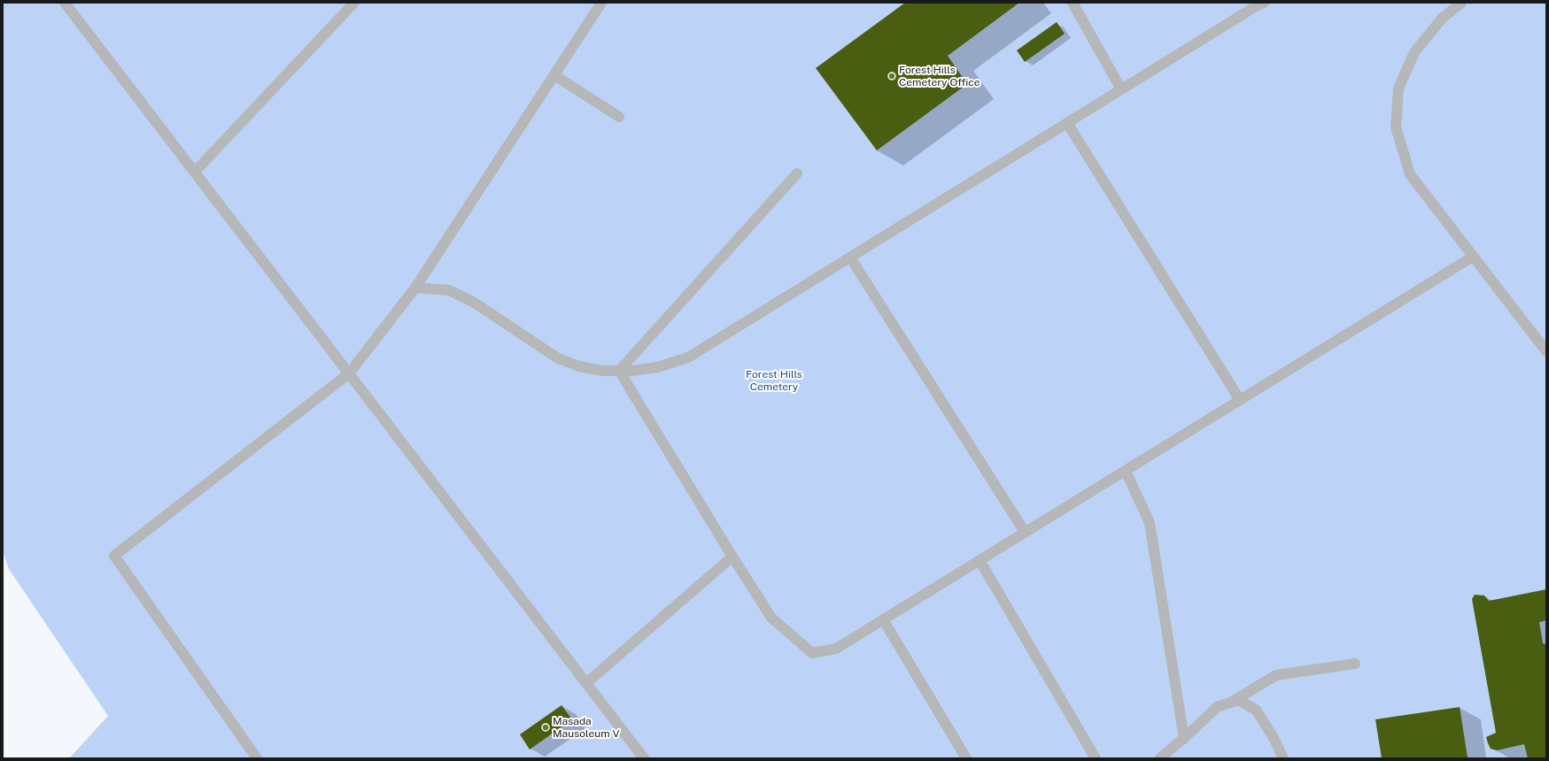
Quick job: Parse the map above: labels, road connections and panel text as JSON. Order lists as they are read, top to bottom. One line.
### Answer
{"parks":["Forest Hills Cemetery"],"places":["Forest Hills Cemetery Office","Masada Mausoleum V"]}
